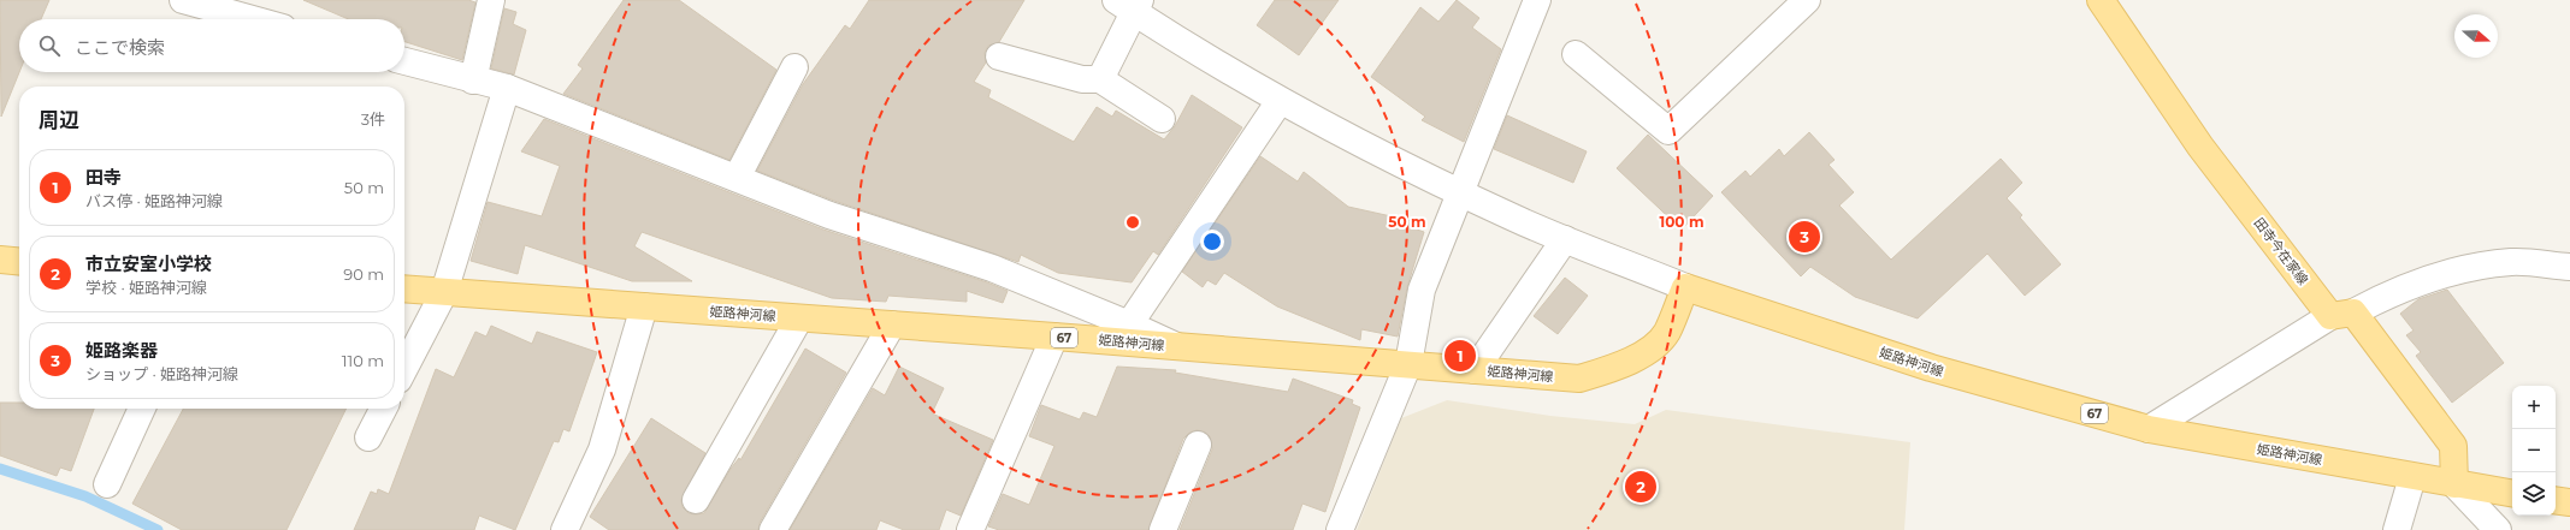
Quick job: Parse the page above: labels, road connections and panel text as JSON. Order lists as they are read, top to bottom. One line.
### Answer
{"streets":{"main road":["田寺今在家線","姫路神河線","67"]},"crossings":[["田寺今在家線","姫路神河線"]],"north":"right","page":{"search":"ここで検索","heading":["周辺","3件"],"list":[{"mark":"1","name":"田寺","note":"バス停 · 姫路神河線","value":"50 m"},{"mark":"2","name":"市立安室小学校","note":"学校 · 姫路神河線","value":"90 m"},{"mark":"3","name":"姫路楽器","note":"ショップ · 姫路神河線","value":"110 m"}],"pins":["3","1","2"],"map_buttons":["+","−"]},"rings":["50 m","100 m"]}
